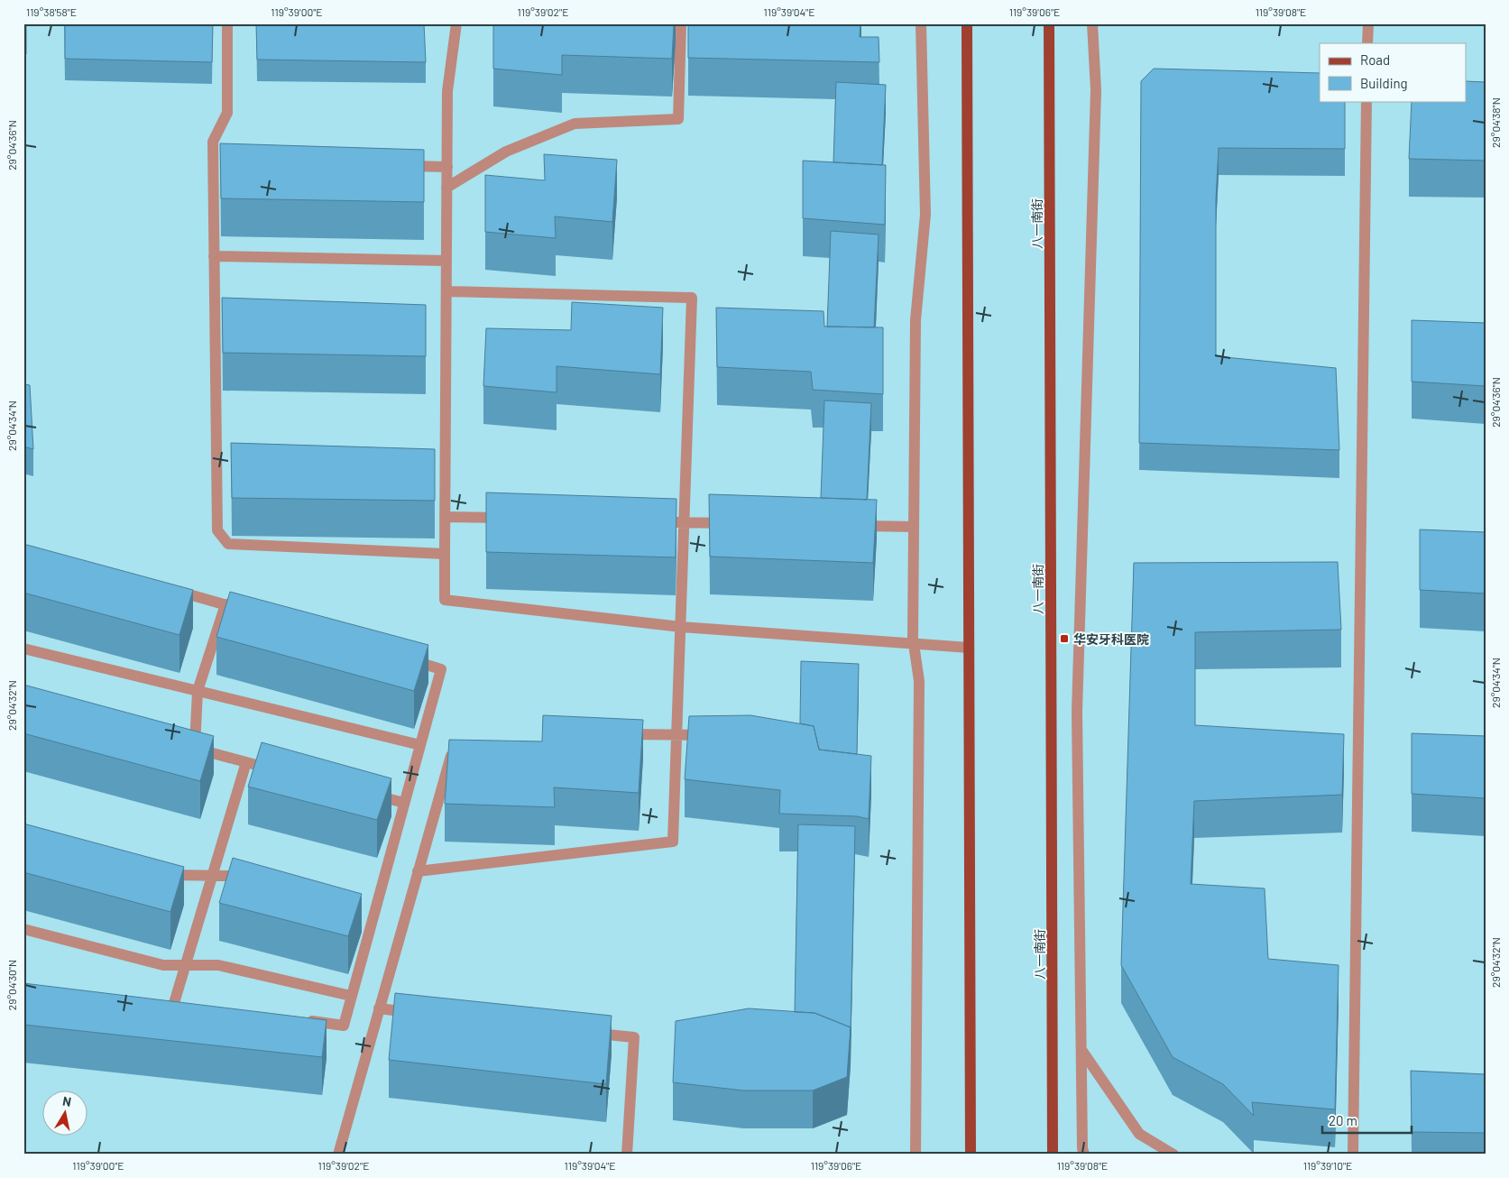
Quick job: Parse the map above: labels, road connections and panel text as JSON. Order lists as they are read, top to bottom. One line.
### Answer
{"streets":{"main road":["八一南街"]},"places":{"transit":["华安牙科医院"]},"legend":["Road","Building"],"scale_bar":"20 m","north":"top","coordinates":["119°38'58\"E","119°39'00\"E","119°39'02\"E","119°39'04\"E","119°39'06\"E","119°39'08\"E","29°04'38\"N","29°04'36\"N","29°04'34\"N","29°04'32\"N","29°04'30\"N","119°39'10\"E"]}
